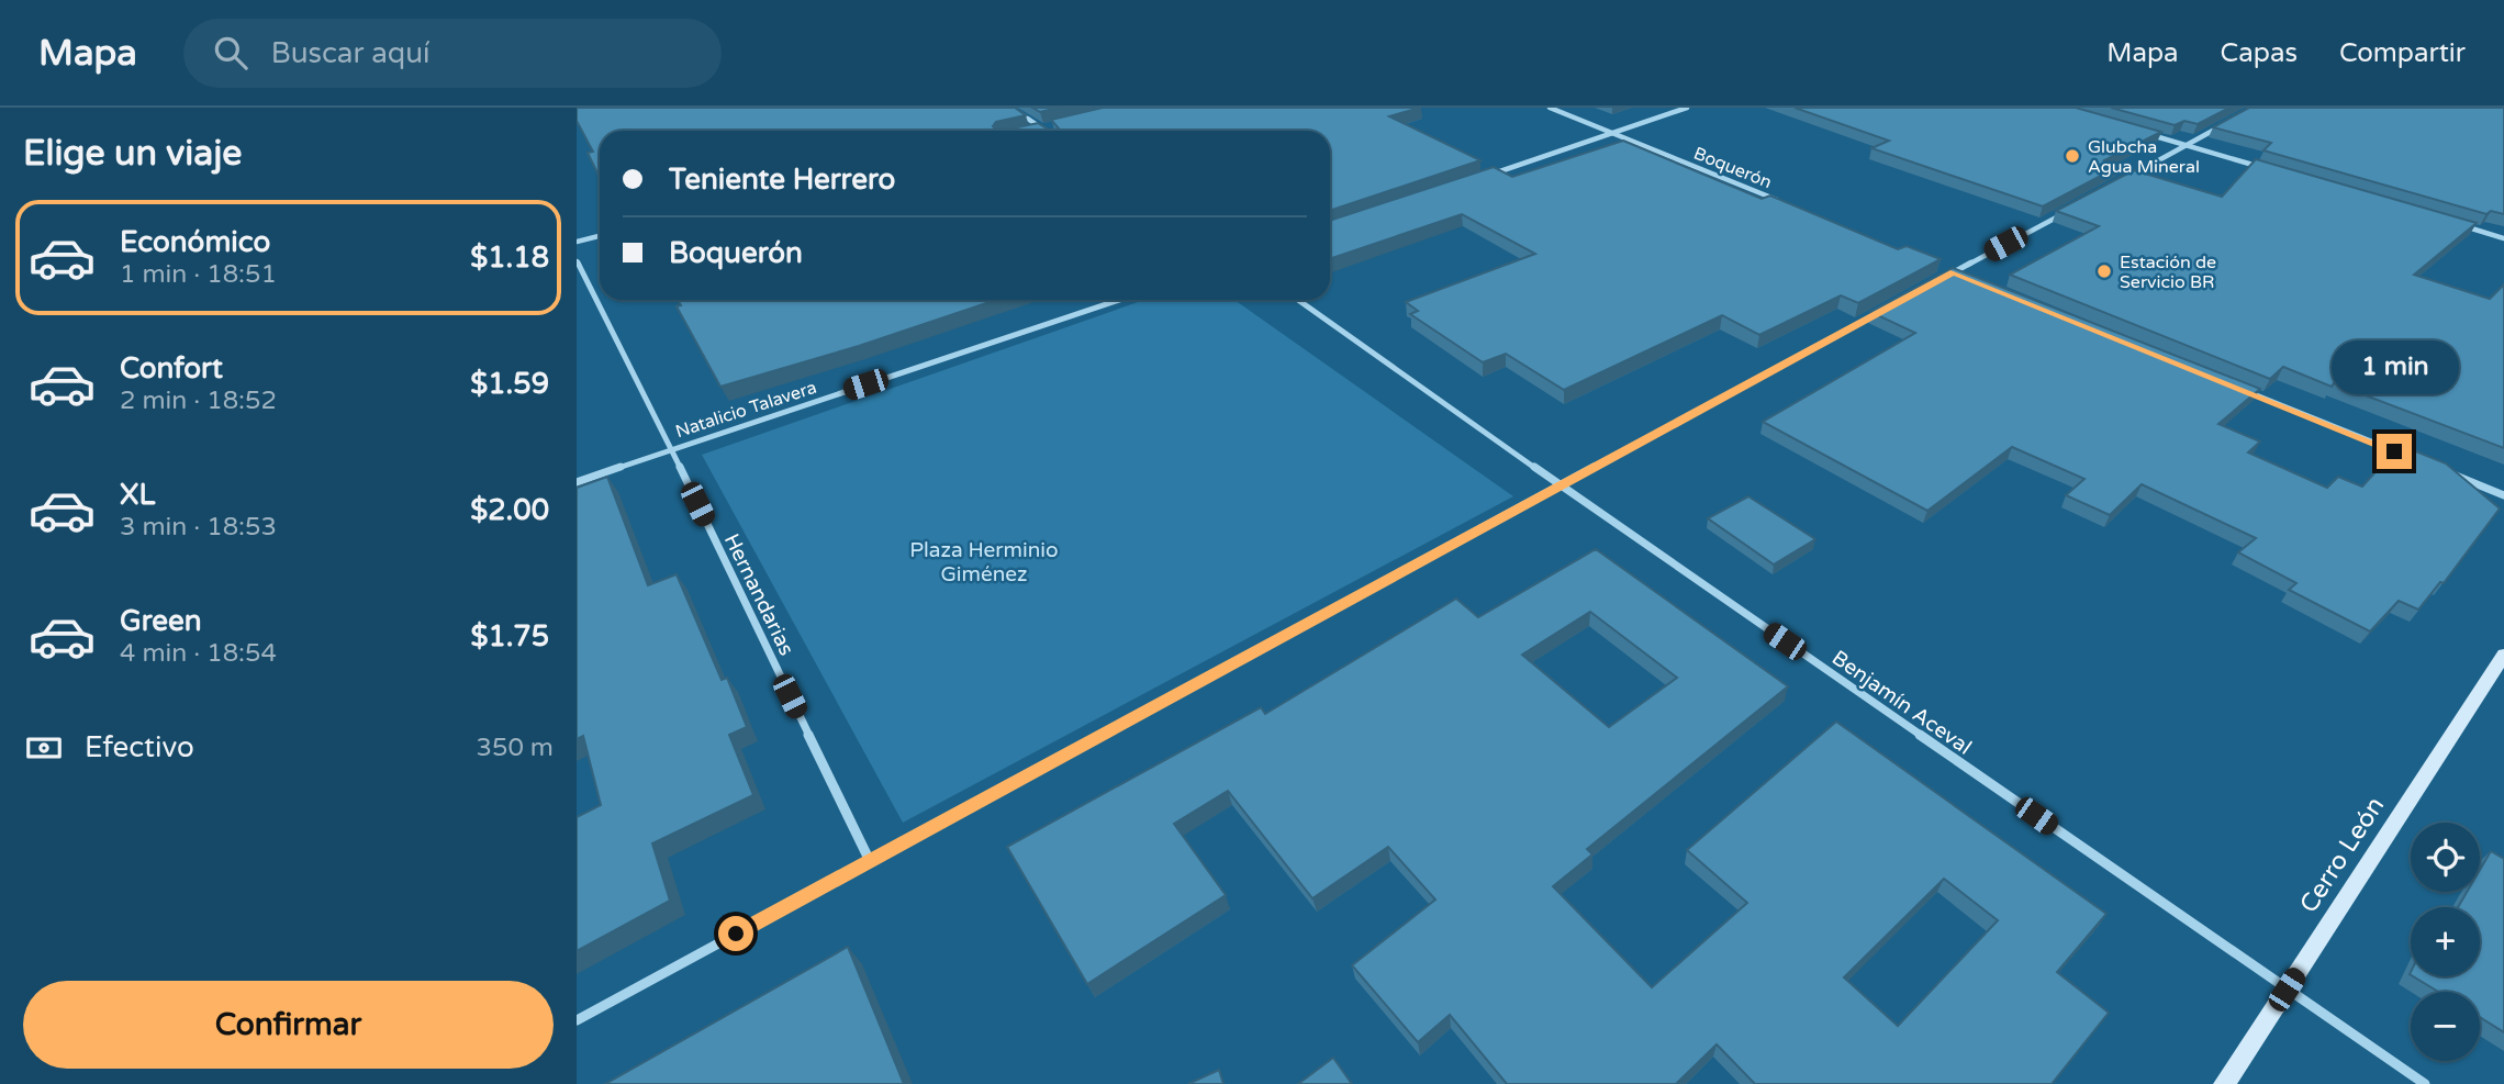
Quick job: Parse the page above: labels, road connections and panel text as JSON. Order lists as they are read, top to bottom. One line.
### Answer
{"streets":{"street":["Boquerón","Natalicio Talavera","Hernandarias","Benjamín Aceval","Cerro León"]},"crossings":[["Natalicio Talavera","Hernandarias"],["Benjamín Aceval","Cerro León"]],"parks":["Plaza Herminio Giménez"],"places":["Glubcha Agua Mineral","Estación de Servicio BR"],"page":{"header":"Mapa","search":"Buscar aquí","nav":["Mapa","Capas","Compartir"],"heading":"Elige un viaje","banner":["Teniente Herrero","Boquerón"],"list":[{"name":"Económico","note":"1 min · 18:51","value":"$1.18"},{"name":"Confort","note":"2 min · 18:52","value":"$1.59"},{"name":"XL","note":"3 min · 18:53","value":"$2.00"},{"name":"Green","note":"4 min · 18:54","value":"$1.75"}],"bubble":"1 min","pay":["Efectivo","350 m"],"map_buttons":["+","−"],"buttons":"Confirmar"}}
